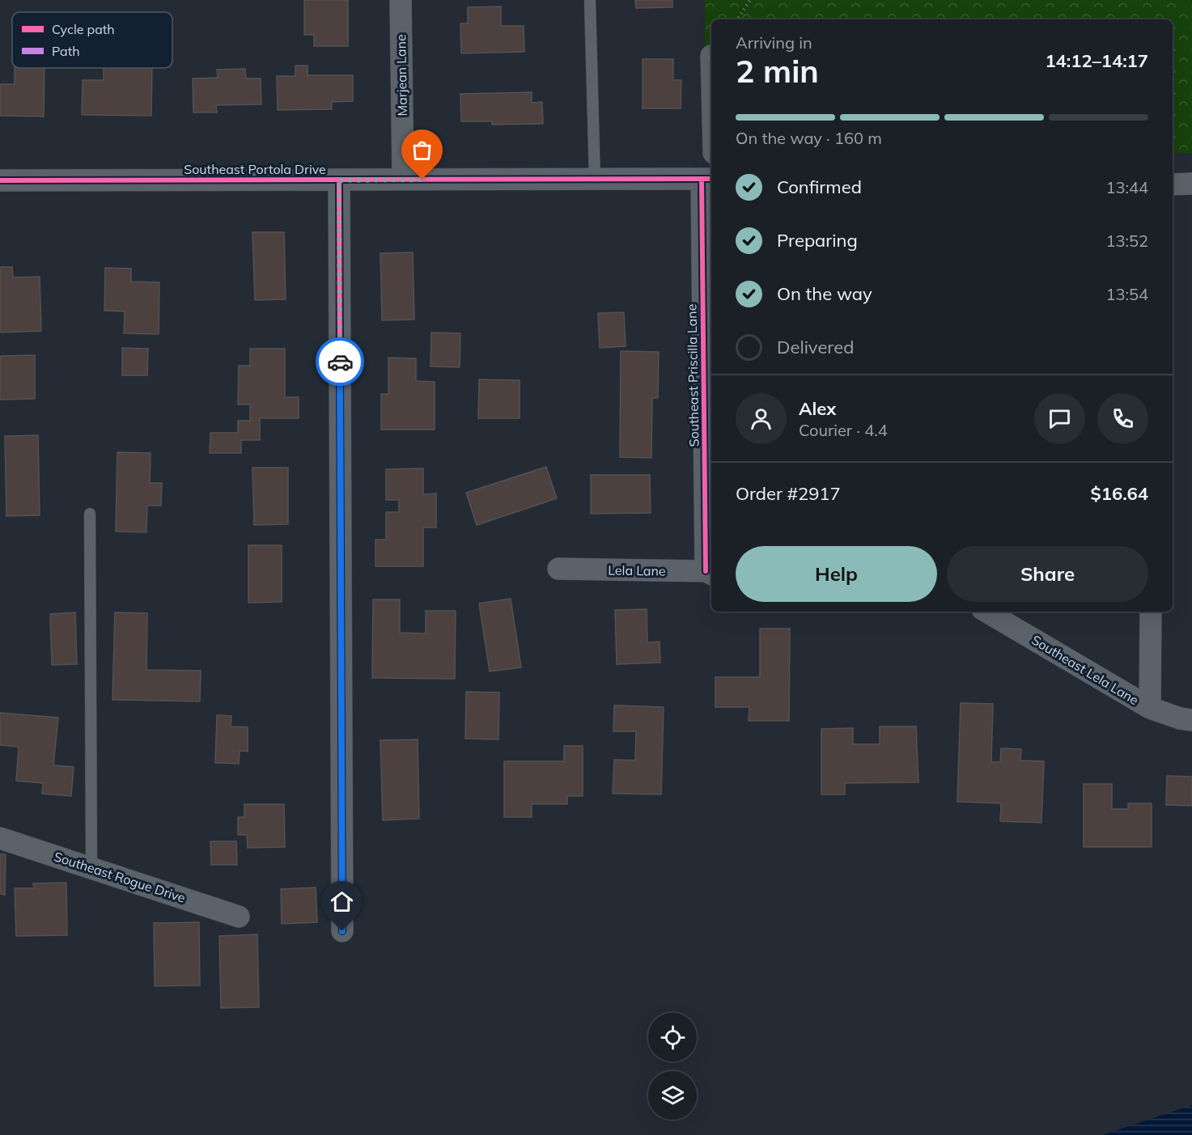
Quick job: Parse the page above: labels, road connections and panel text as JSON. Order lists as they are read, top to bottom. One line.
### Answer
{"streets":{"street":["Marjean Lane","Southeast Portola Drive","Southeast Priscilla Lane","Lela Lane","Southeast Lela Lane","Southeast Rogue Drive"]},"crossings":[["Marjean Lane","Southeast Portola Drive"],["Southeast Portola Drive","Southeast Priscilla Lane"],["Southeast Priscilla Lane","Lela Lane"]],"legend":["Cycle path","Path"],"page":{"heading":["2 min","Arriving in","14:12–14:17"],"panel":["Alex","Courier · 4.4","Order #2917","$16.64"],"bar":"On the way · 160 m","list":[["Confirmed","13:44"],["Preparing","13:52"],["On the way","13:54"],"Delivered"],"buttons":["Help","Share"]}}
